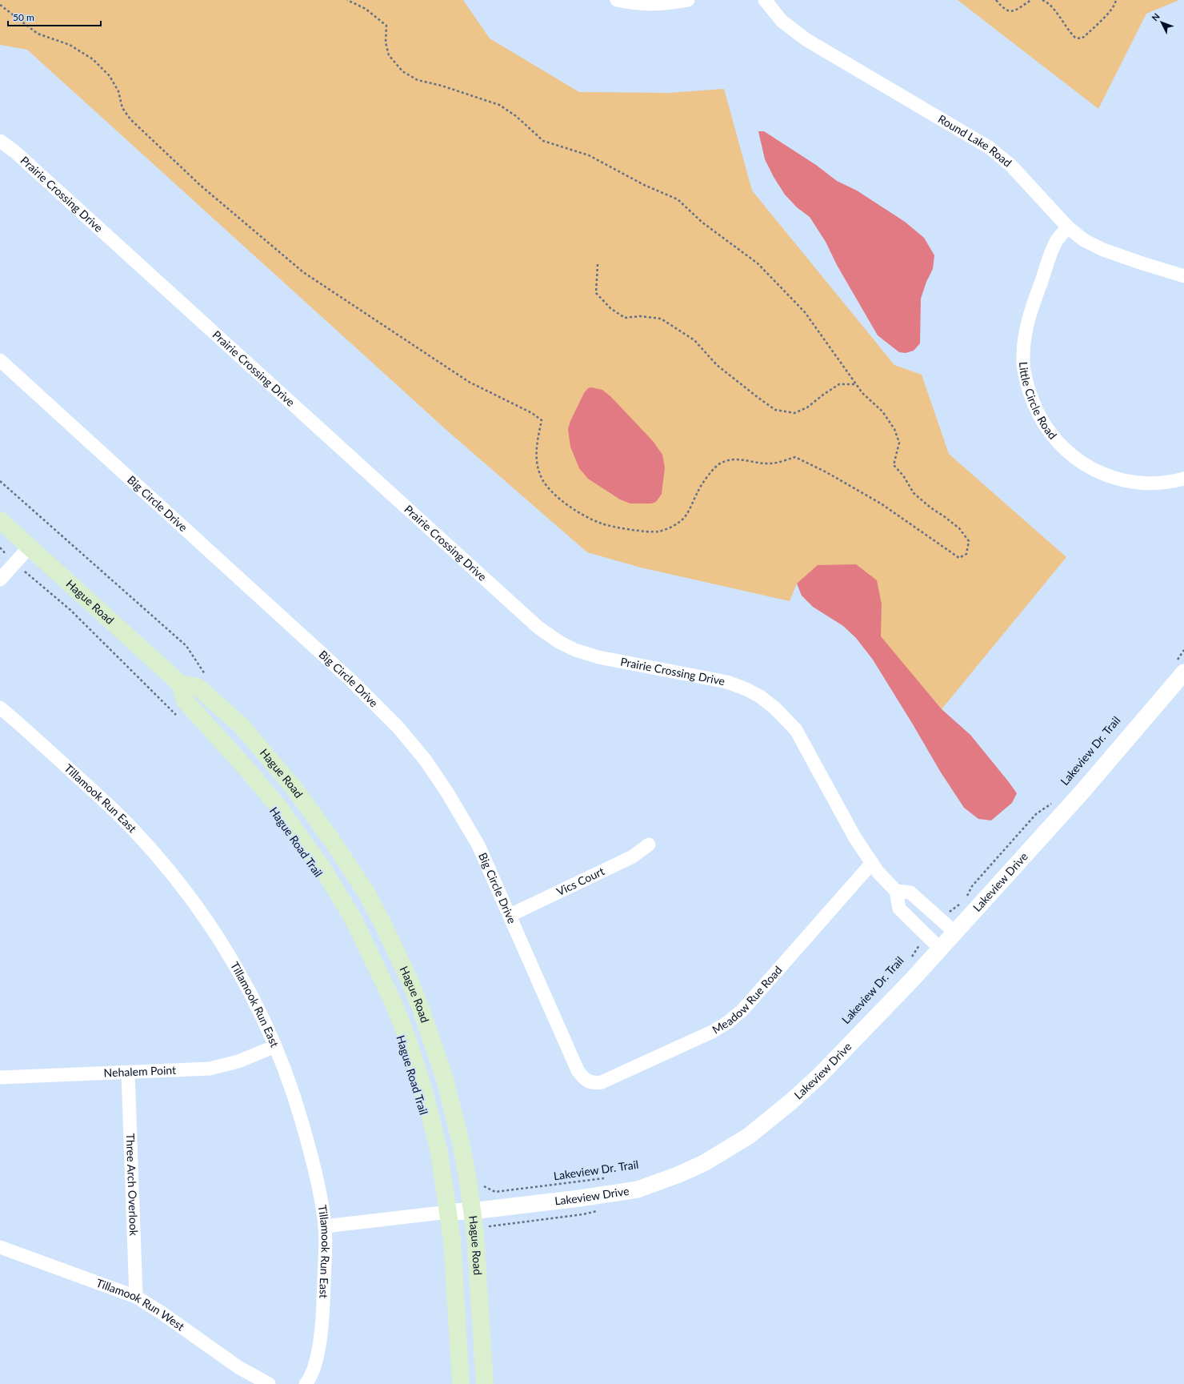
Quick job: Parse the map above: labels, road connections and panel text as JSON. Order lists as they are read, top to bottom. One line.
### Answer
{"streets":{"main road":["Hague Road"],"street":["Round Lake Road","Prairie Crossing Drive","Little Circle Road","Big Circle Drive","Tillamook Run East","Vics Court","Lakeview Drive","Meadow Rue Road","Nehalem Point","Three Arch Overlook","Tillamook Run West"],"path":["Lakeview Dr. Trail"]},"crossings":[["Round Lake Road","Little Circle Road"],["Prairie Crossing Drive","Meadow Rue Road"],["Big Circle Drive","Vics Court"],["Big Circle Drive","Meadow Rue Road"],["Hague Road","Lakeview Drive"],["Tillamook Run East","Lakeview Drive"],["Tillamook Run East","Nehalem Point"],["Nehalem Point","Three Arch Overlook"],["Three Arch Overlook","Tillamook Run West"]],"scale_bar":"50 m","north":"top left"}
